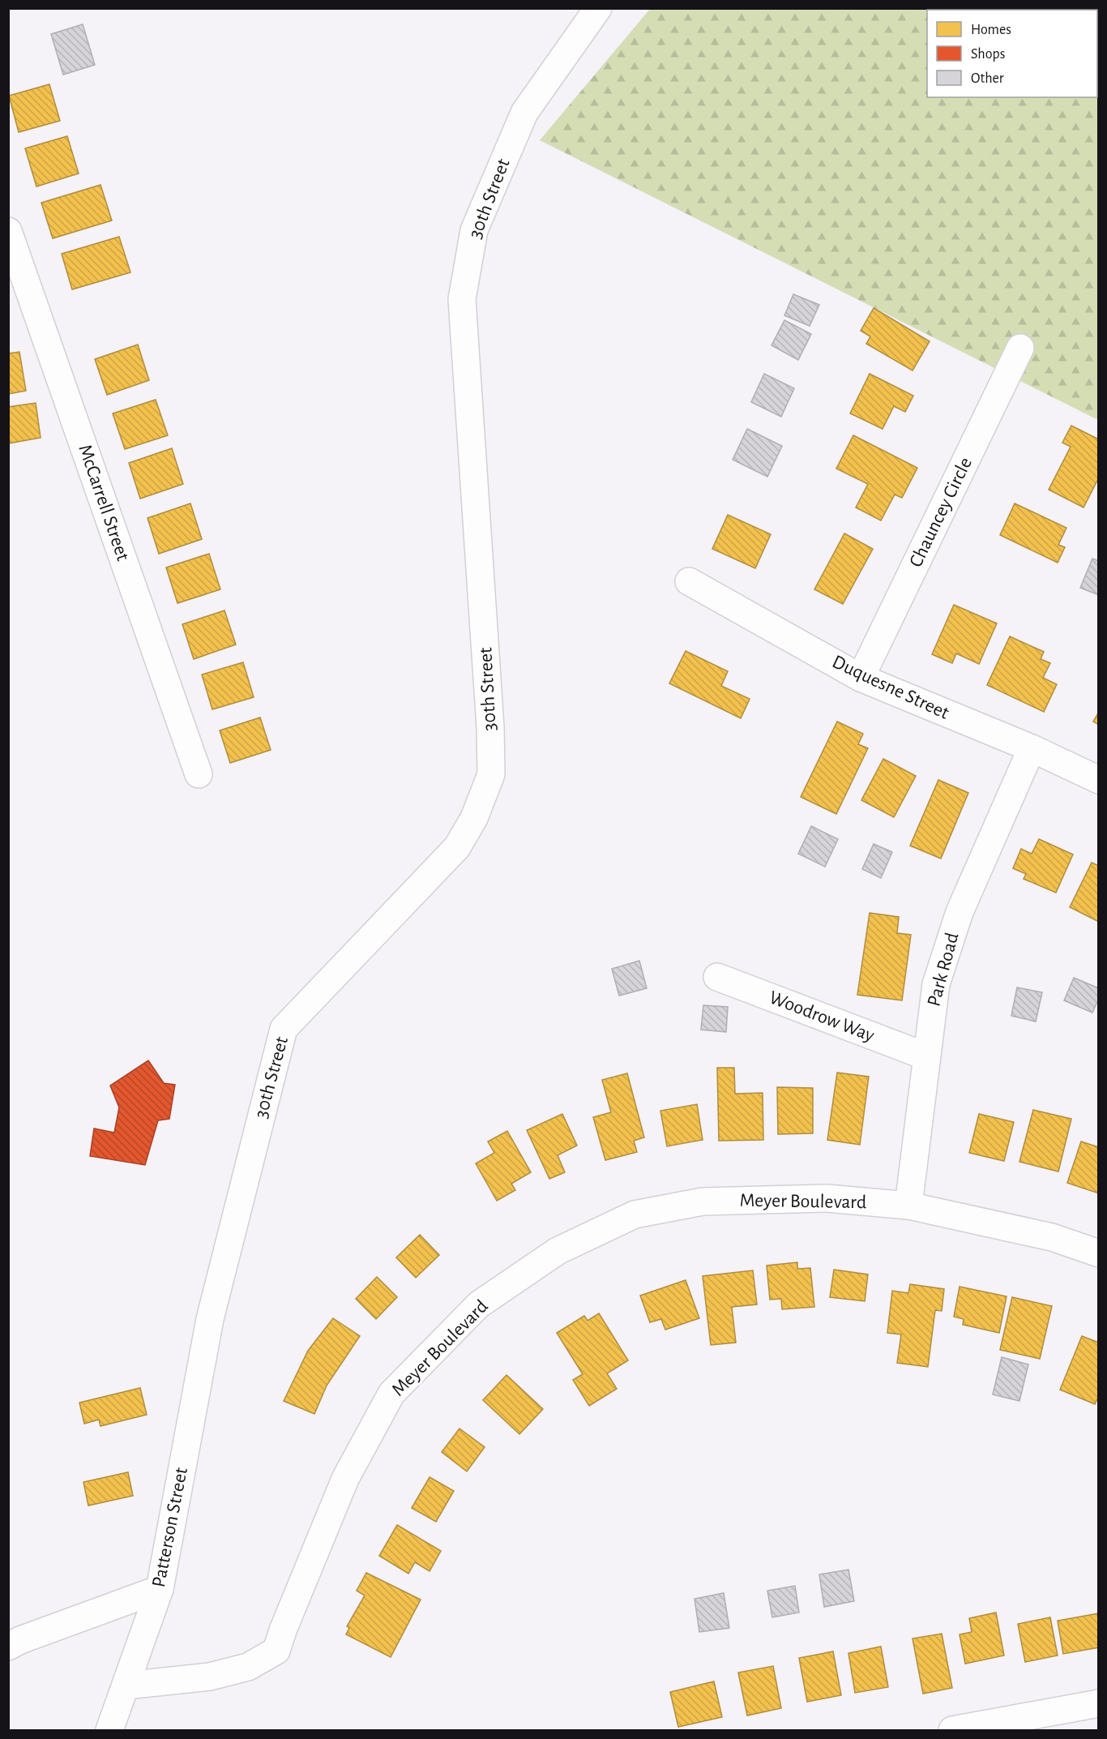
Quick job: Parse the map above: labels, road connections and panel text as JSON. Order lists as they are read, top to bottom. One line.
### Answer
{"streets":{"street":["30th Street","McCarrell Street","Chauncey Circle","Duquesne Street","Park Road","Woodrow Way","Meyer Boulevard","Patterson Street"]},"crossings":[["30th Street","Patterson Street"],["Chauncey Circle","Duquesne Street"],["Duquesne Street","Park Road"],["Park Road","Woodrow Way"],["Park Road","Meyer Boulevard"],["Meyer Boulevard","Patterson Street"]],"legend":["Homes","Shops","Other"]}
